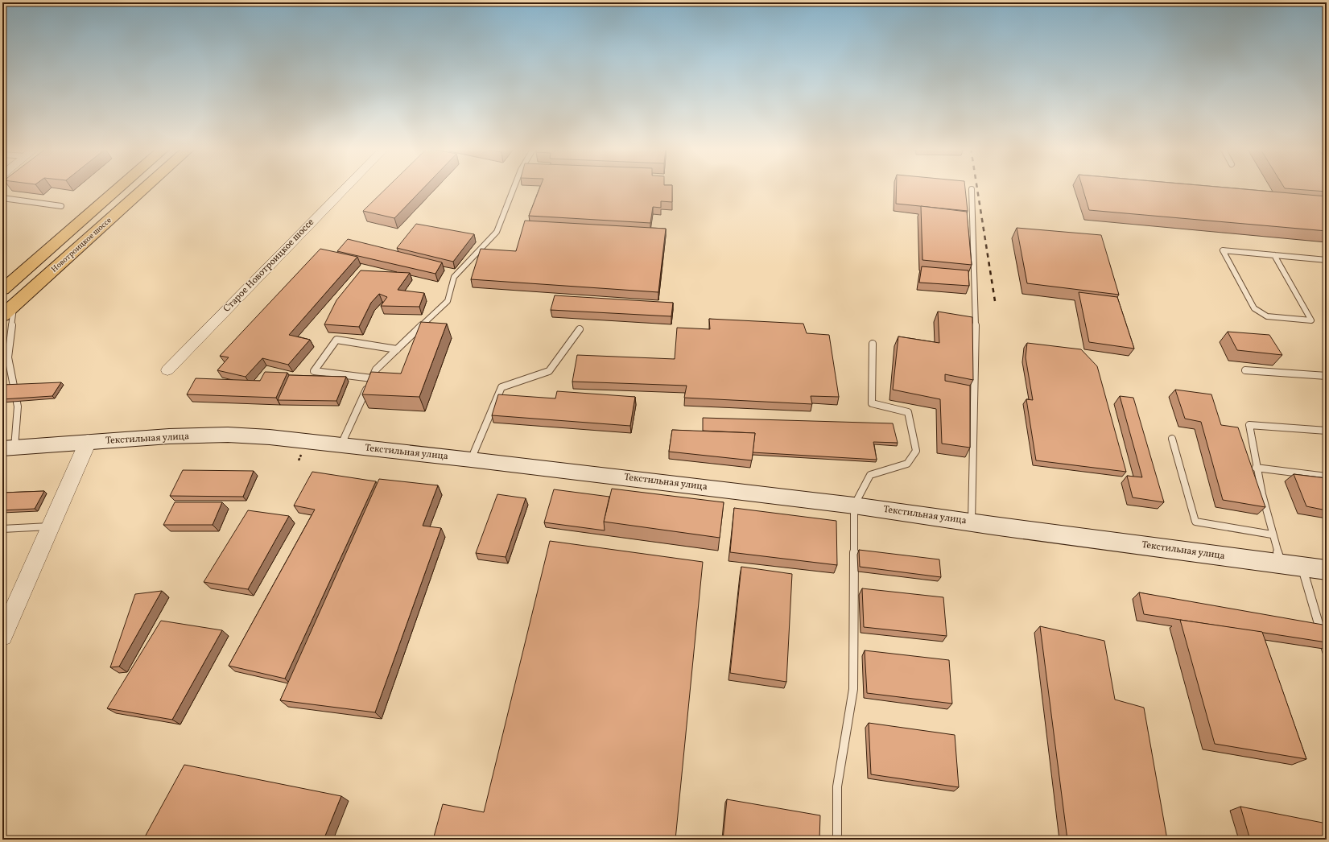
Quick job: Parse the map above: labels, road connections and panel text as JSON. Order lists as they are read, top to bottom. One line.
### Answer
{"streets":{"main road":["Новотроицкое шоссе","Текстильная улица"],"street":["Старое Новотроицкое шоссе"]}}
